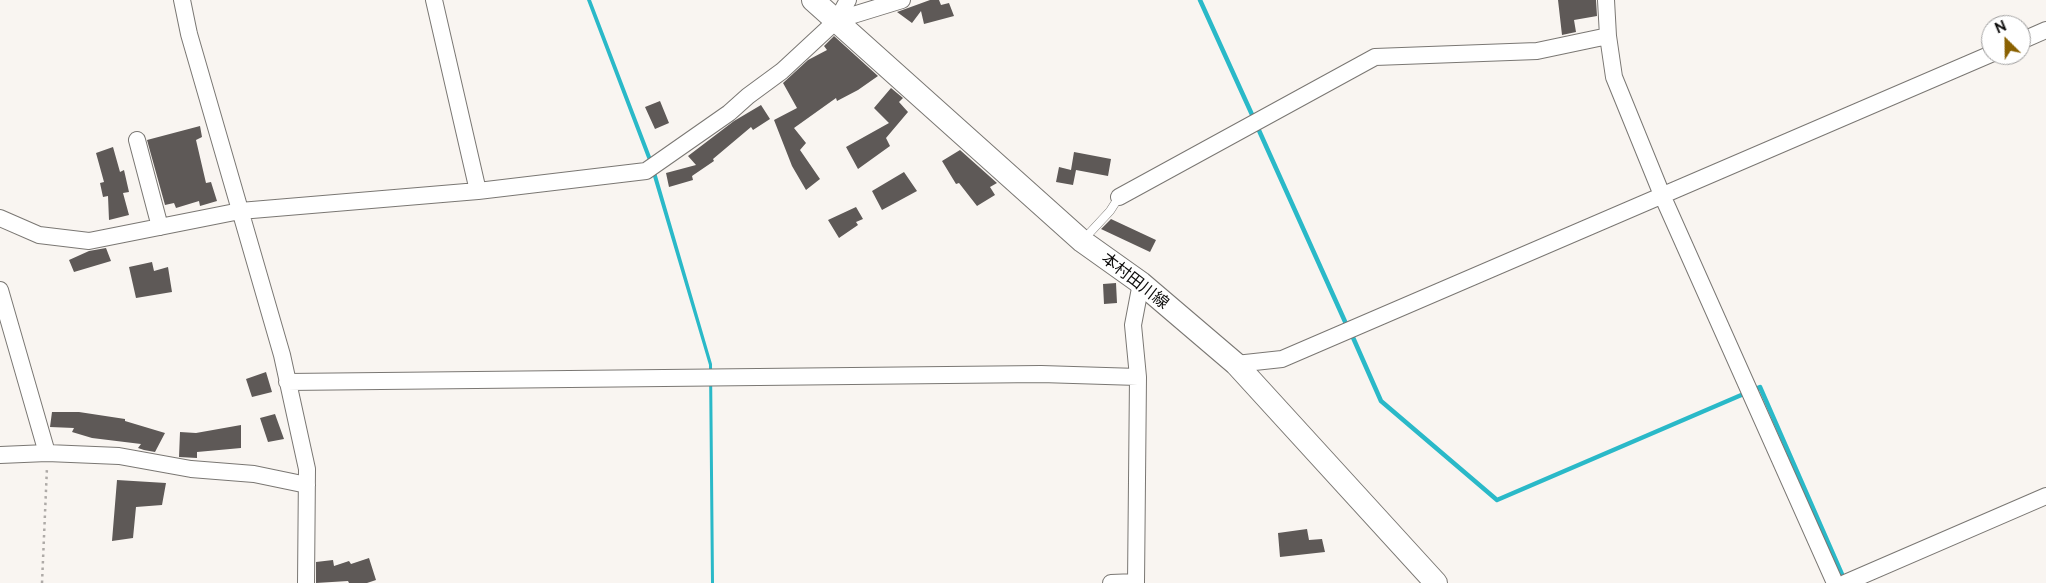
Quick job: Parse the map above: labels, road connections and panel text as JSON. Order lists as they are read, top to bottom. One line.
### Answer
{"streets":{"main road":["本村田川線"]},"north":"top left"}
